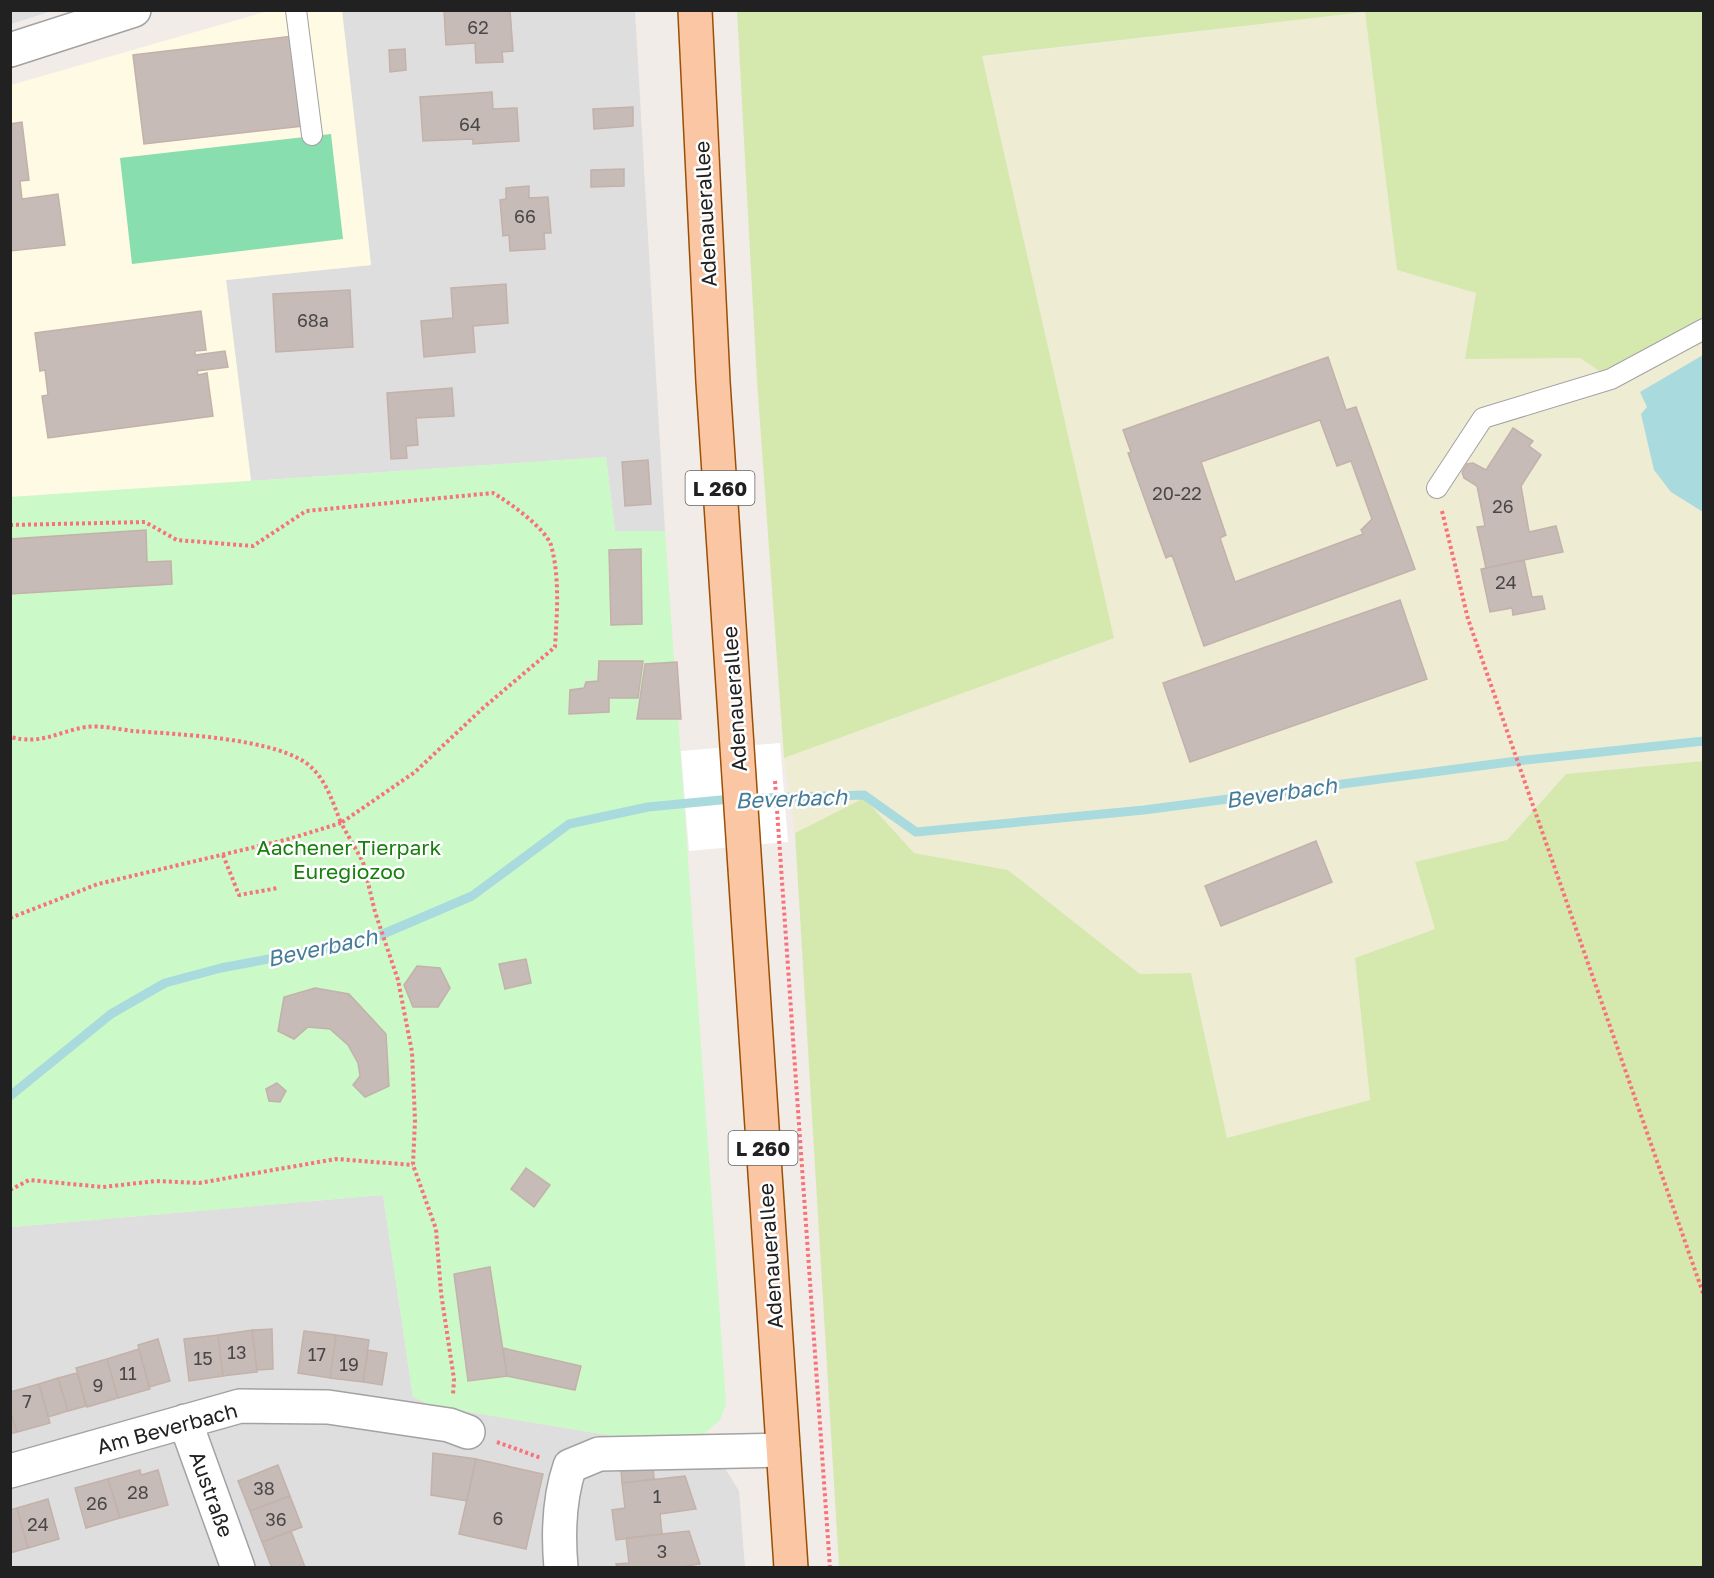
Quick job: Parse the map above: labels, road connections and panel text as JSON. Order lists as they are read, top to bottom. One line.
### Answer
{"streets":{"main road":["Adenauerallee","L 260"],"street":["Am Beverbach","Austraße"]},"crossings":[["Am Beverbach","Austraße"]],"water":["Beverbach"],"parks":["Aachener Tierpark Euregiozoo"],"house_numbers":["62","64","66","68a","20-22","26","24","13","17","15","19","11","9","7","38","28","1","26","6","36","24","3"]}
